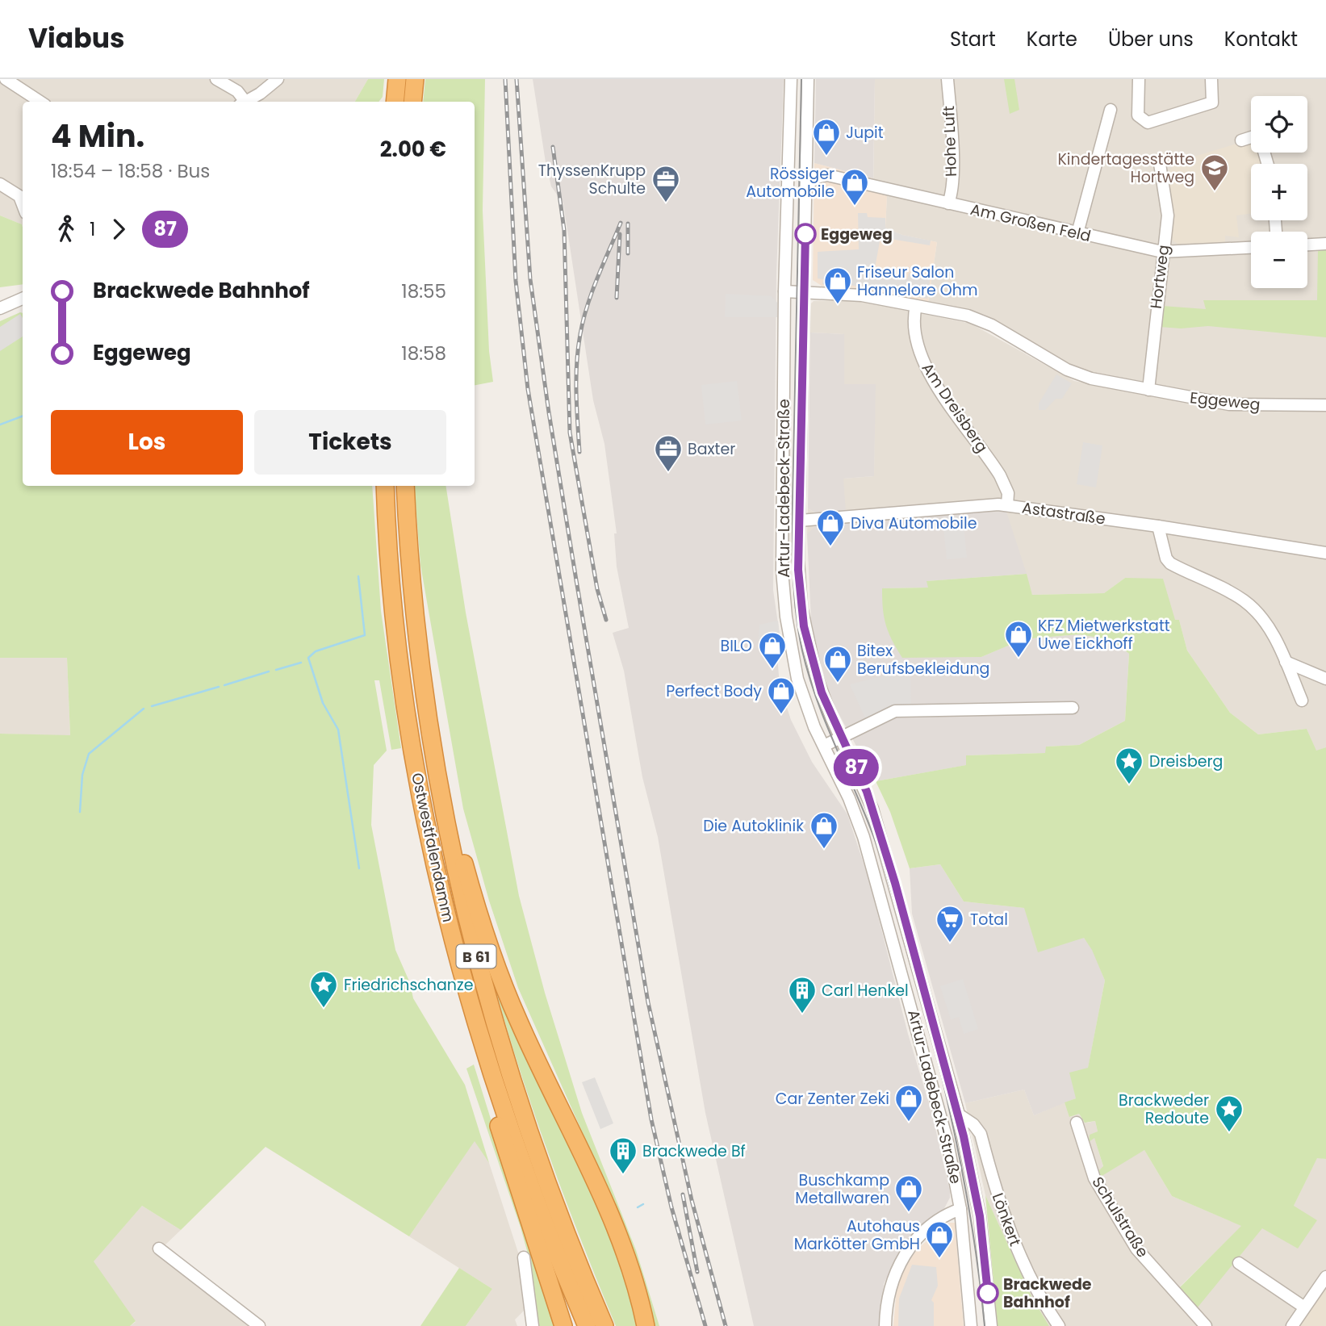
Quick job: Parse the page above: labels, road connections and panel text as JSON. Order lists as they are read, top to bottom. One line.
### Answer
{"streets":{"highway":["Ostwestfalendamm","B 61"],"street":["Hohe Luft","Am Großen Feld","Hortweg","Eggeweg","Am Dreisberg","Artur-Ladebeck-Straße","Astastraße","Schulstraße","Lönkert"]},"crossings":[["Hohe Luft","Am Großen Feld"],["Am Großen Feld","Hortweg"],["Am Großen Feld","Artur-Ladebeck-Straße"],["Hortweg","Eggeweg"],["Eggeweg","Am Dreisberg"],["Eggeweg","Artur-Ladebeck-Straße"],["Am Dreisberg","Astastraße"],["Artur-Ladebeck-Straße","Astastraße"],["Artur-Ladebeck-Straße","Lönkert"],["Ostwestfalendamm","B 61"]],"places":{"shop":["Jupit","Rössiger Automobile","Friseur Salon Hannelore Ohm","Diva Automobile","KFZ Mietwerkstatt Uwe Eickhoff","BILO","Bitex Berufsbekleidung","Perfect Body","Die Autoklinik","Car Zenter Zeki","Buschkamp Metallwaren","Autohaus Markötter GmbH"],"school or university":["Kindertagesstätte Hortweg"],"office":["ThyssenKrupp Schulte","Baxter"],"other":["Eggeweg","Brackwede Bahnhof"],"place":["Dreisberg","Friedrichschanze","Brackweder Redoute"],"supermarket":["Total"],"building":["Carl Henkel","Brackwede Bf"]},"lines":["bus line 87"],"page":{"header":"Viabus","nav":["Start","Karte","Über uns","Kontakt"],"on_map":"87","map_buttons":["+","−"],"heading":["4 Min.","18:54 – 18:58 · Bus","2.00 €"],"legs":["1","87"],"list":[{"name":"Brackwede Bahnhof","value":"18:55"},{"name":"Eggeweg","value":"18:58"}],"buttons":["Los","Tickets"]}}
